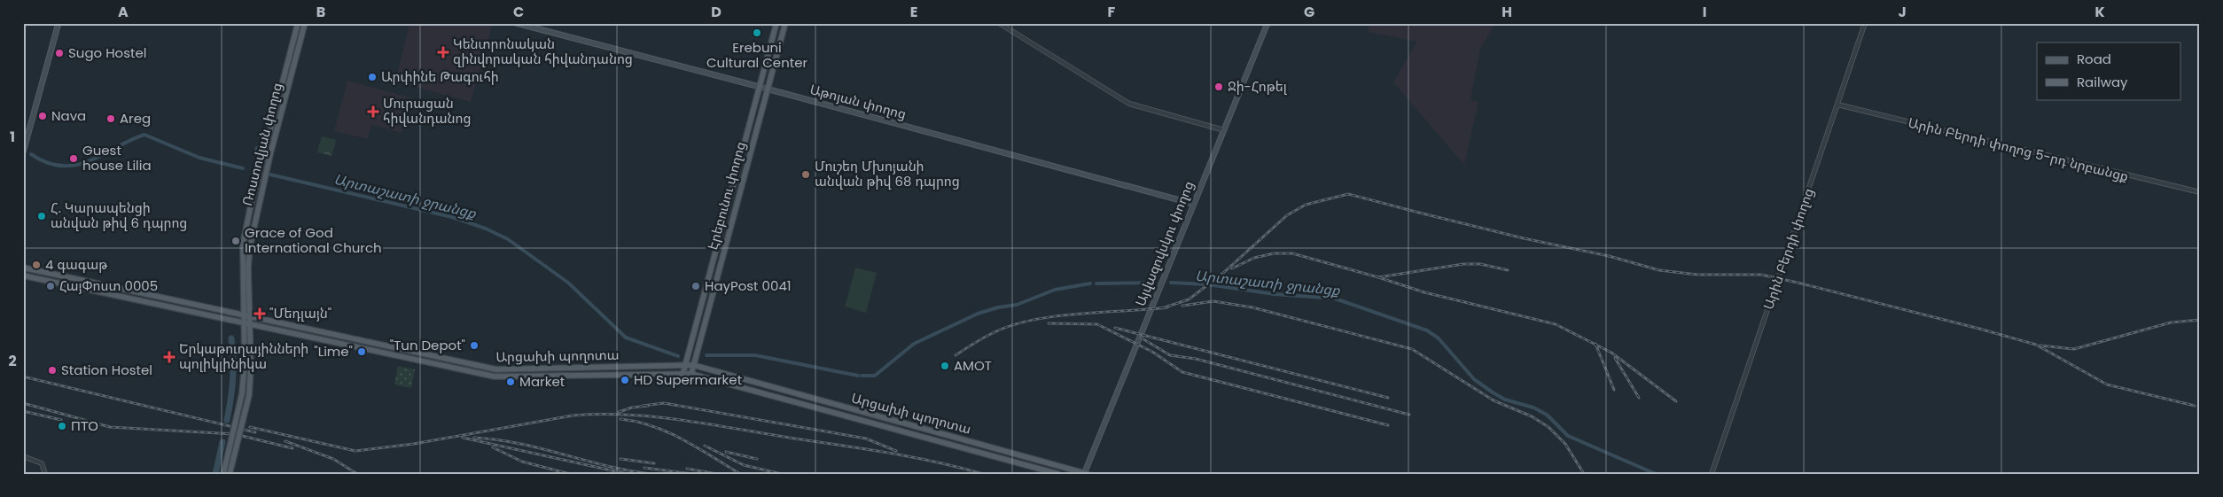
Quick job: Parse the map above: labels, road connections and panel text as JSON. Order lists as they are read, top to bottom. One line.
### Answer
{"streets":{"main road":["Աթոյան փողոց","Ռոստովյան փողոց","Էրեբունու փողոց","Այվազովսկու փողոց","Արցախի պողոտա"],"street":["Արին Բերդի փողոց 5-րդ նրբանցք","Արին Բերդի փողոց"]},"crossings":[["Աթոյան փողոց","Էրեբունու փողոց"],["Աթոյան փողոց","Այվազովսկու փողոց"],["Ռոստովյան փողոց","Արցախի պողոտա"],["Արին Բերդի փողոց 5-րդ նրբանցք","Արին Բերդի փողոց"],["Էրեբունու փողոց","Արցախի պողոտա"],["Այվազովսկու փողոց","Արցախի պողոտա"]],"water":["Արտաշատի ջրանցք"],"places":{"other":["Erebuni Cultural Center","Sugo Hostel","Արփինե Թագուհի","Ջի-Հոթել","Nava","Areg","Guest house Lilia","Մուշեղ Մխոյանի անվան թիվ 68 դպրոց","Հ. Կարապենցի անվան թիվ 6 դպրոց","Grace of God International Church","4 գագաթ","ՀայՓոստ 0005","HayPost 0041","\"Tun Depot\"","\"Lime\"","AMOT","Station Hostel","HD Supermarket","Market","ПТО"],"health":["Կենտրոնական զինվորական հիվանդանոց","Մուրացան հիվանդանոց","\"Մեդլայն\"","Երկաթուղայինների պոլիկլինիկա"]},"legend":["Road","Railway"],"grid":{"columns":["A","B","C","D","E","F","G","H","I","J","K"],"rows":["1","2"]}}
